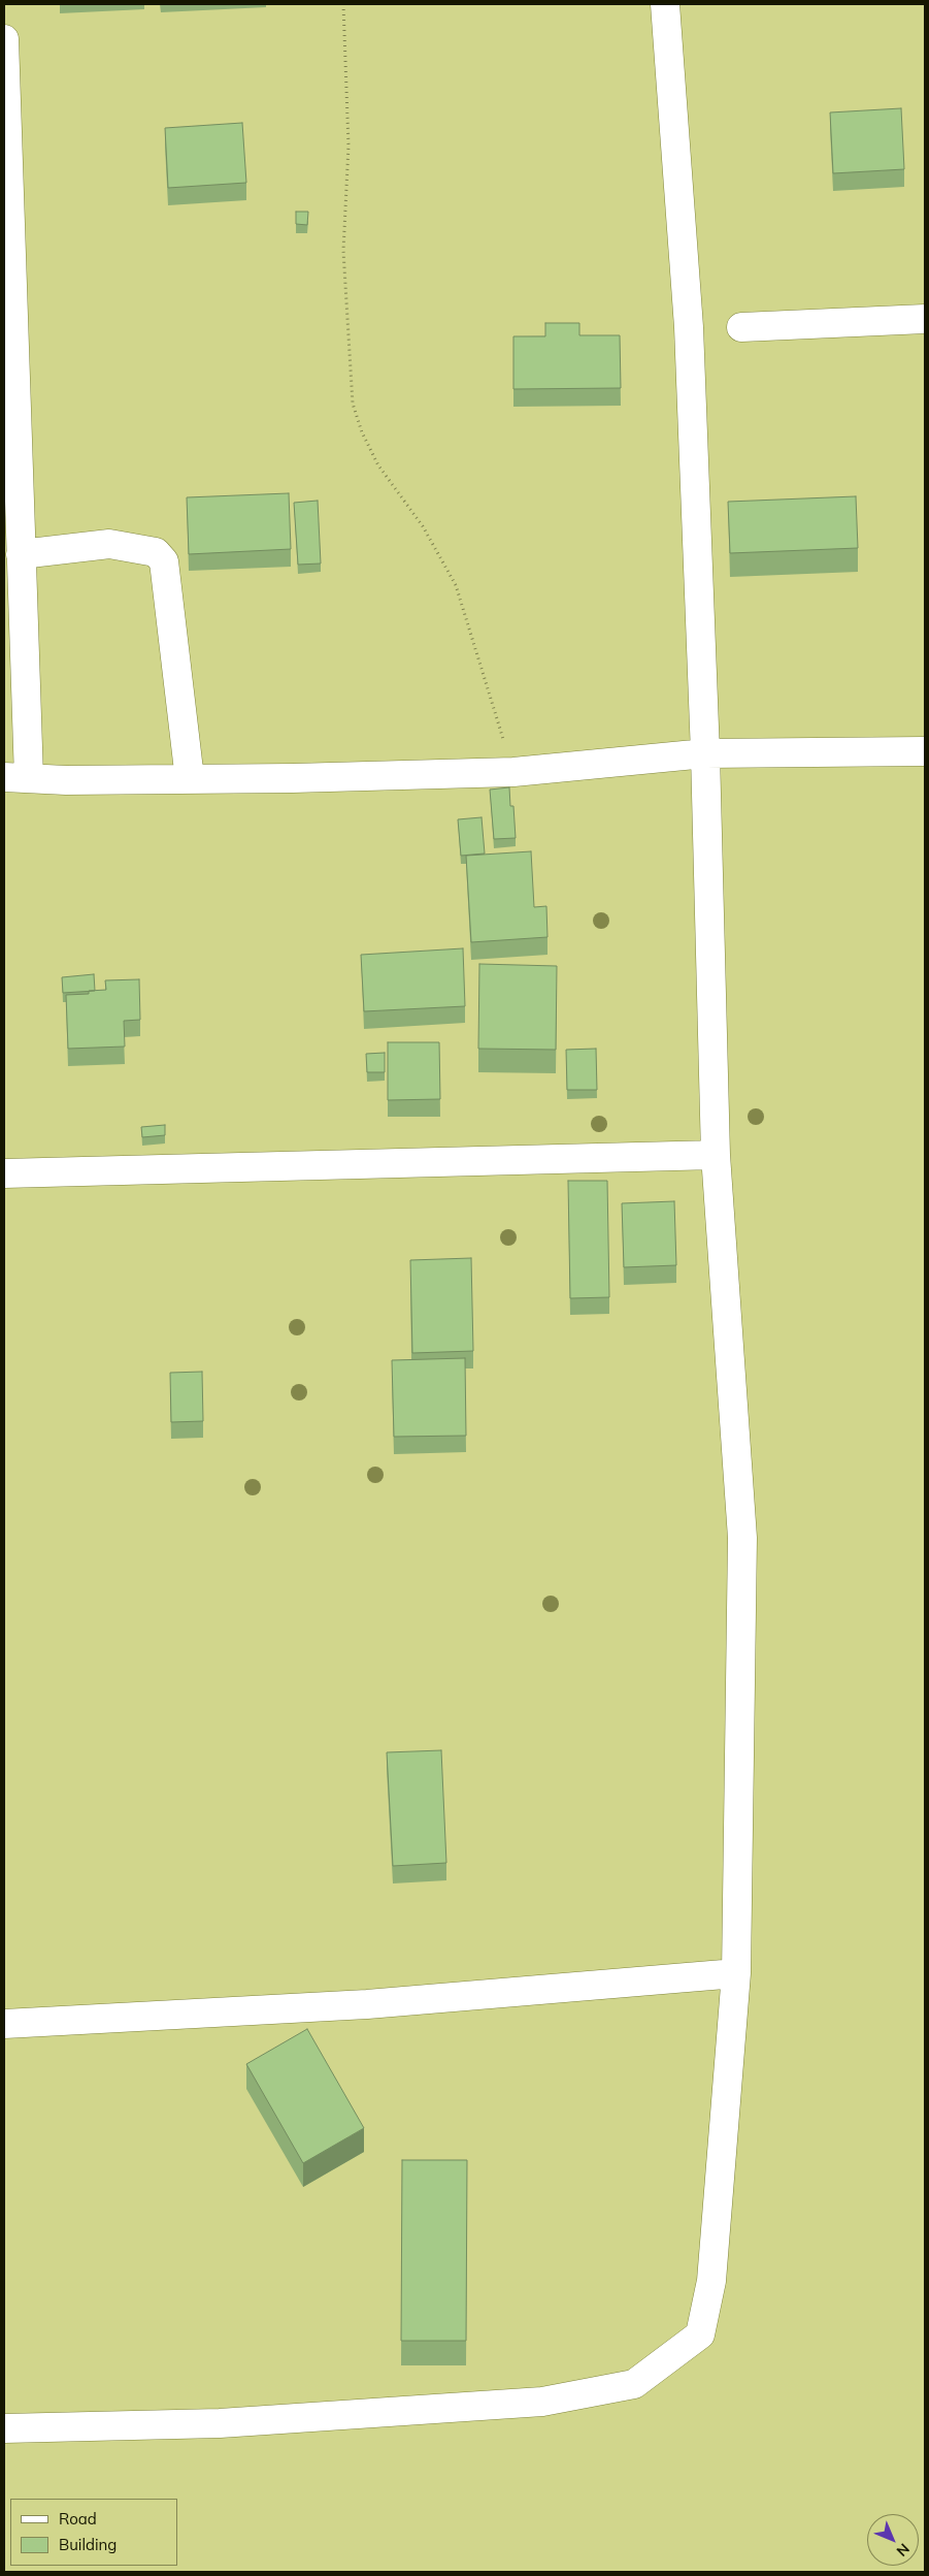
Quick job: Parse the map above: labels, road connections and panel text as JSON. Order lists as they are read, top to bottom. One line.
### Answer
{"legend":["Road","Building"],"north":"bottom right"}
